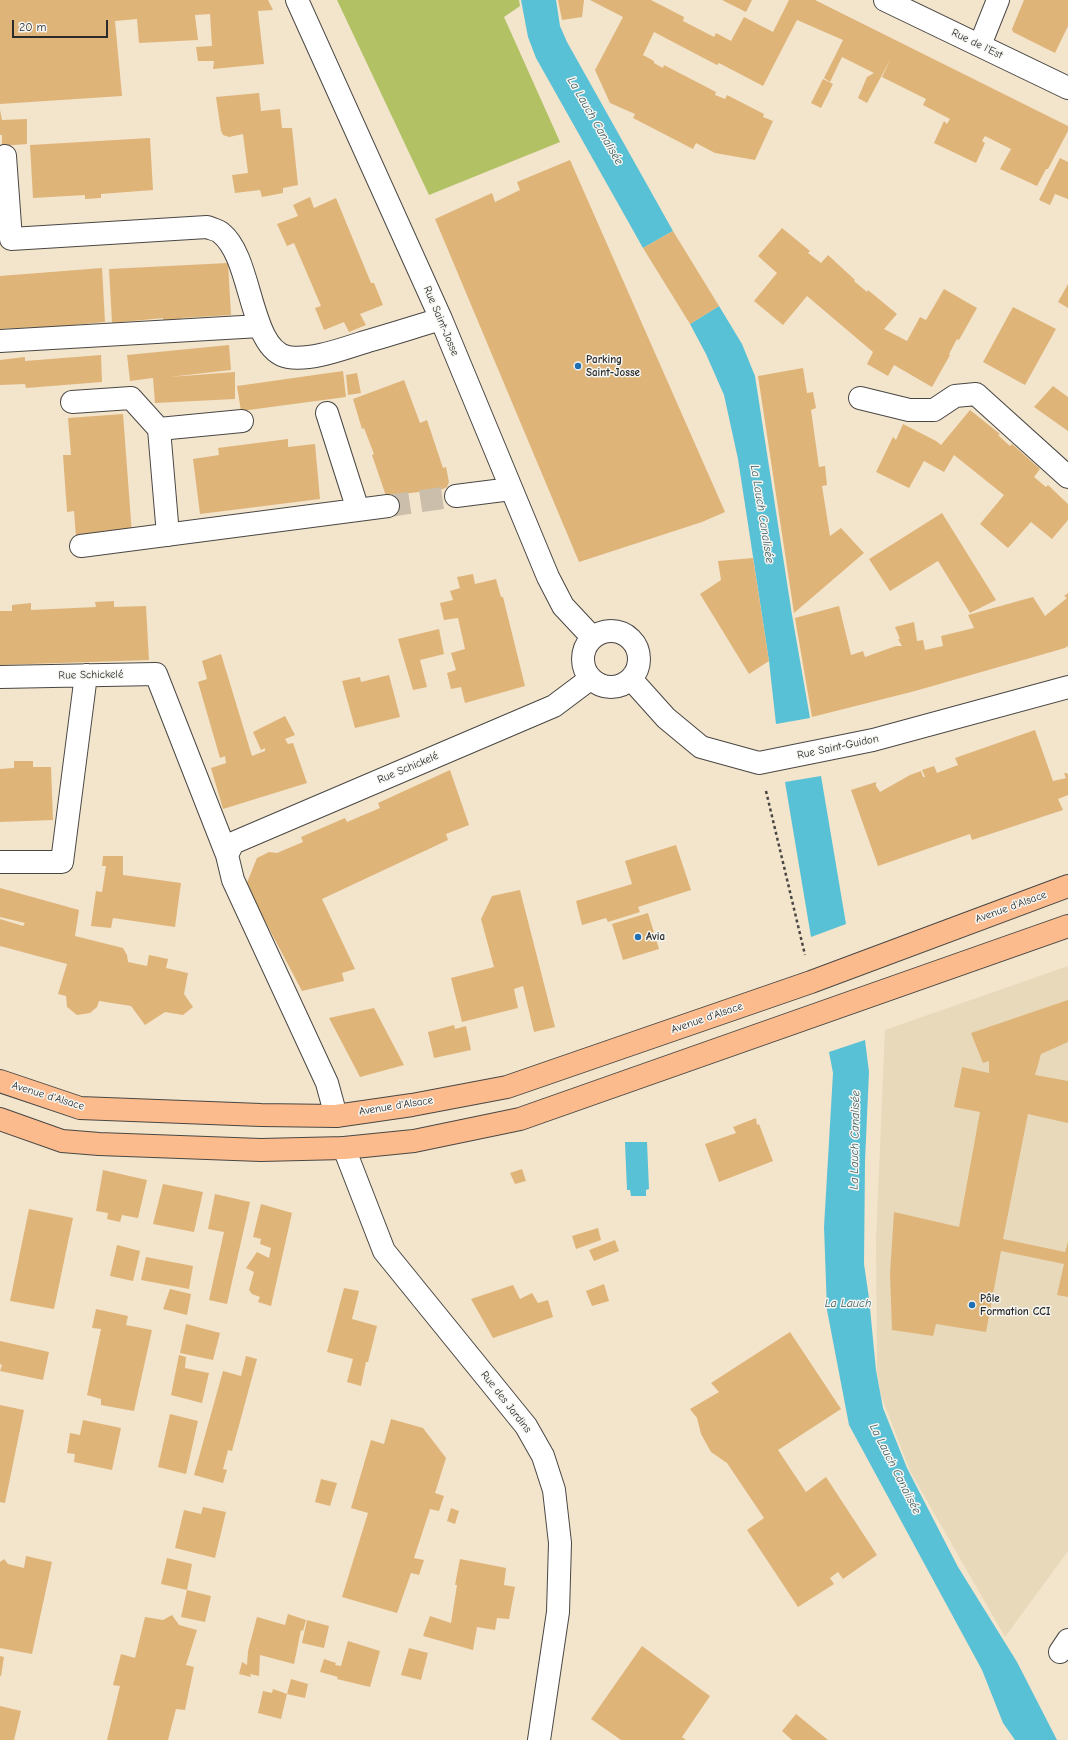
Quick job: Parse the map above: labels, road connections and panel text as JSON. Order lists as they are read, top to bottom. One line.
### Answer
{"streets":{"main road":["Avenue d'Alsace"],"street":["Rue de l'Est","Rue Saint-Josse","Rue Schickelé","Rue Saint-Guidon","Rue des Jardins"]},"crossings":[["Rue Saint-Josse","Rue Schickelé"],["Rue Saint-Josse","Rue Saint-Guidon"],["Rue Schickelé","Rue Saint-Guidon"],["Rue Schickelé","Avenue d'Alsace"]],"water":["La Lauch Canalisée","La Lauch"],"places":["Parking Saint-Josse","Avia","Pôle Formation CCI"],"scale_bar":"20 m"}
